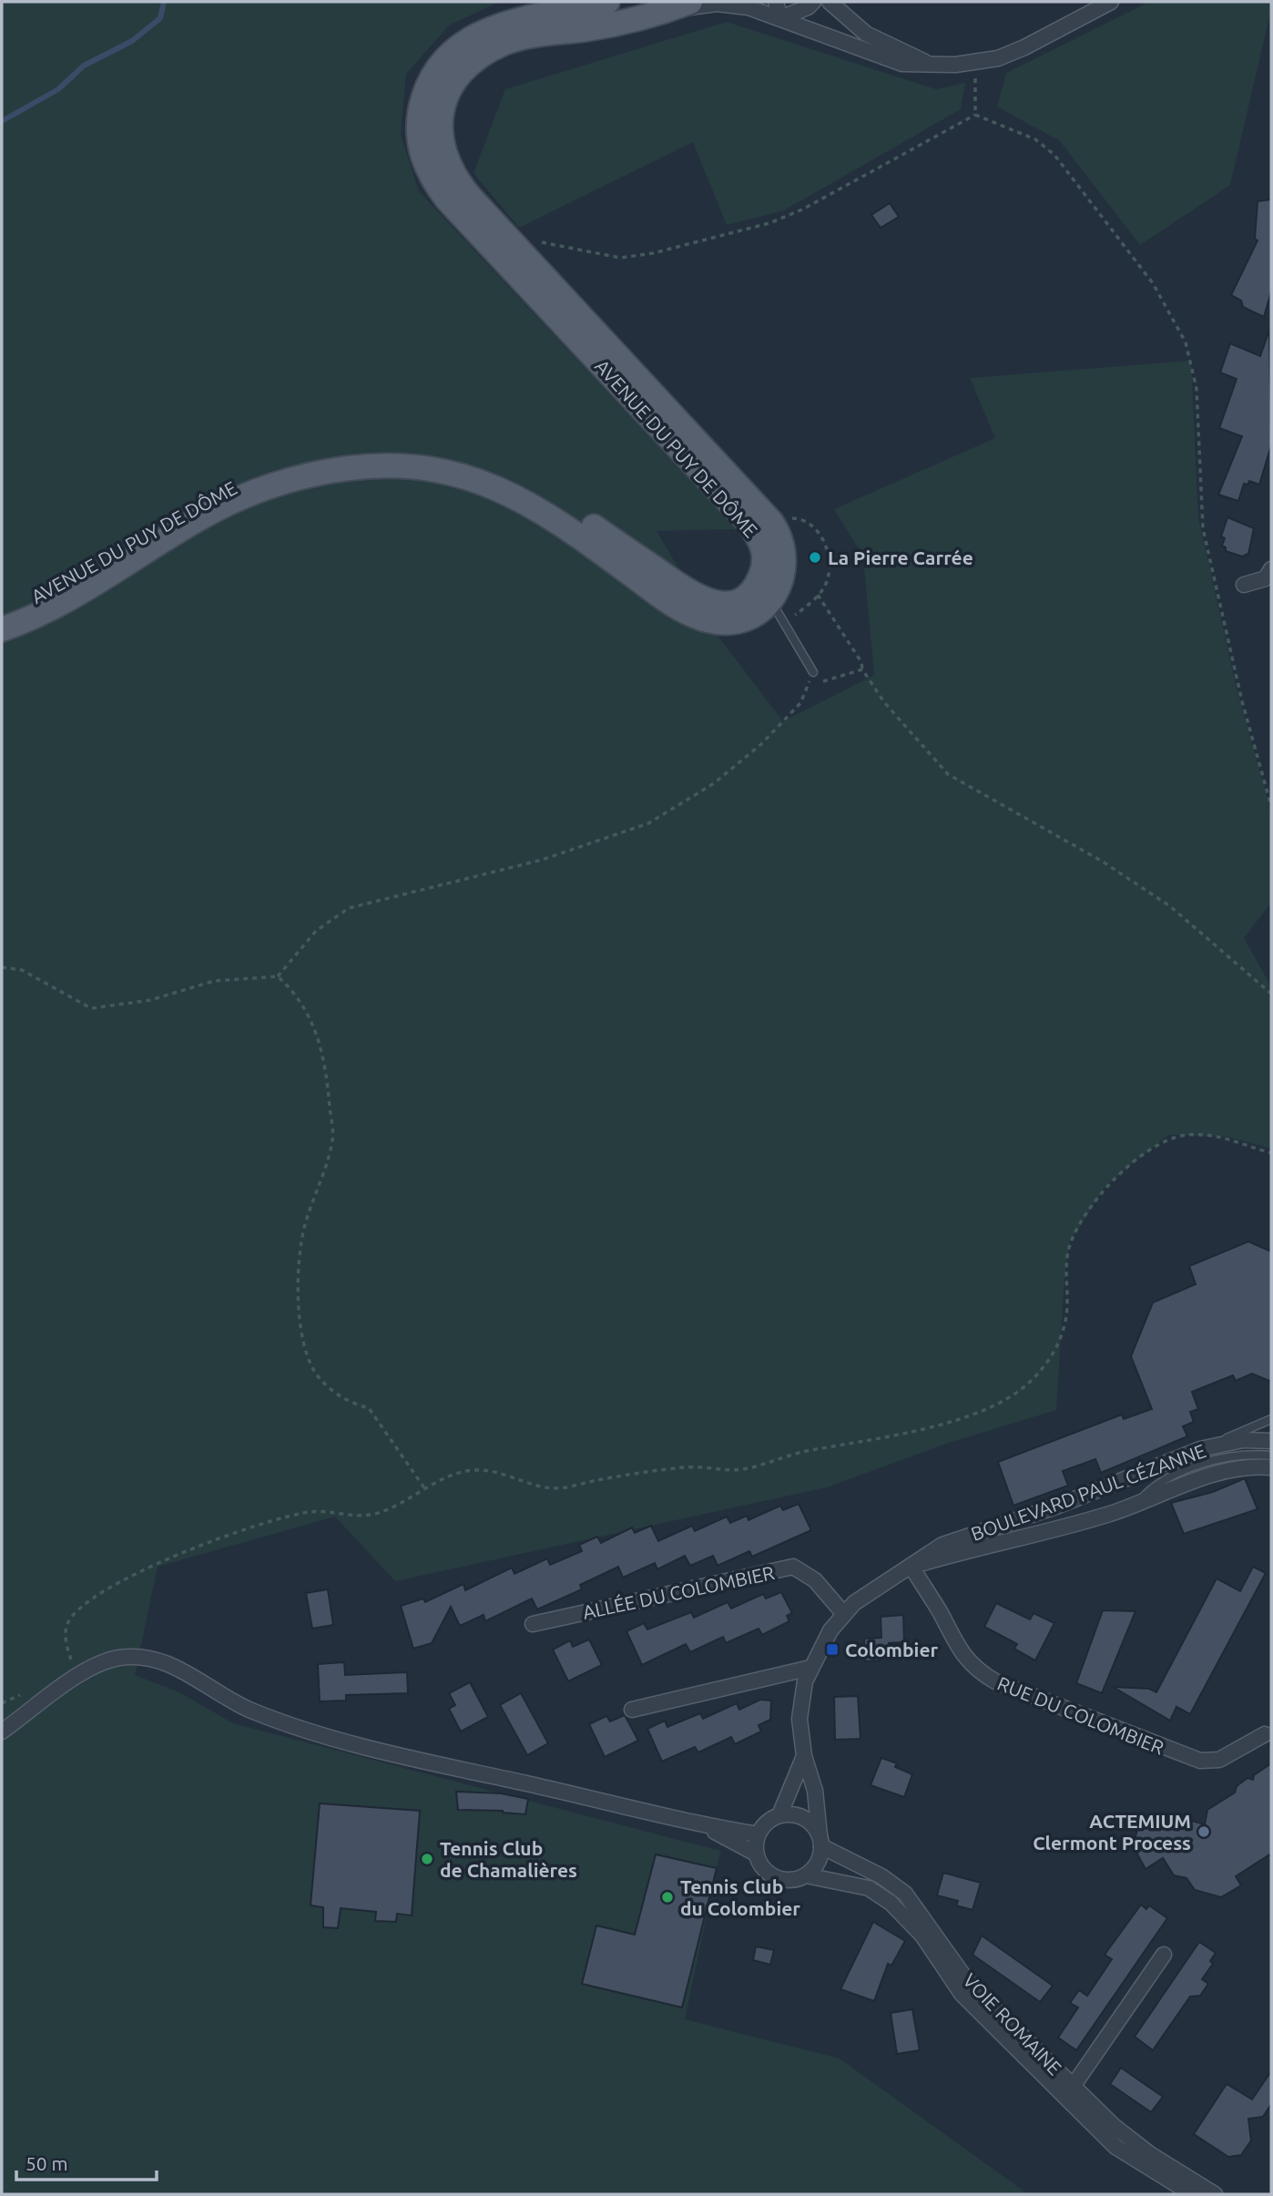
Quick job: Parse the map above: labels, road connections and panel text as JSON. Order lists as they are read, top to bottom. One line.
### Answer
{"streets":{"main road":["AVENUE DU PUY DE DÔME"],"street":["BOULEVARD PAUL CÉZANNE","ALLÉE DU COLOMBIER","RUE DU COLOMBIER","VOIE ROMAINE"]},"crossings":[["BOULEVARD PAUL CÉZANNE","ALLÉE DU COLOMBIER"],["BOULEVARD PAUL CÉZANNE","RUE DU COLOMBIER"],["BOULEVARD PAUL CÉZANNE","VOIE ROMAINE"]],"places":{"other":["La Pierre Carrée","ACTEMIUM Clermont Process","Tennis Club de Chamalières","Tennis Club du Colombier"],"transit":["Colombier"]},"scale_bar":"50 m"}
